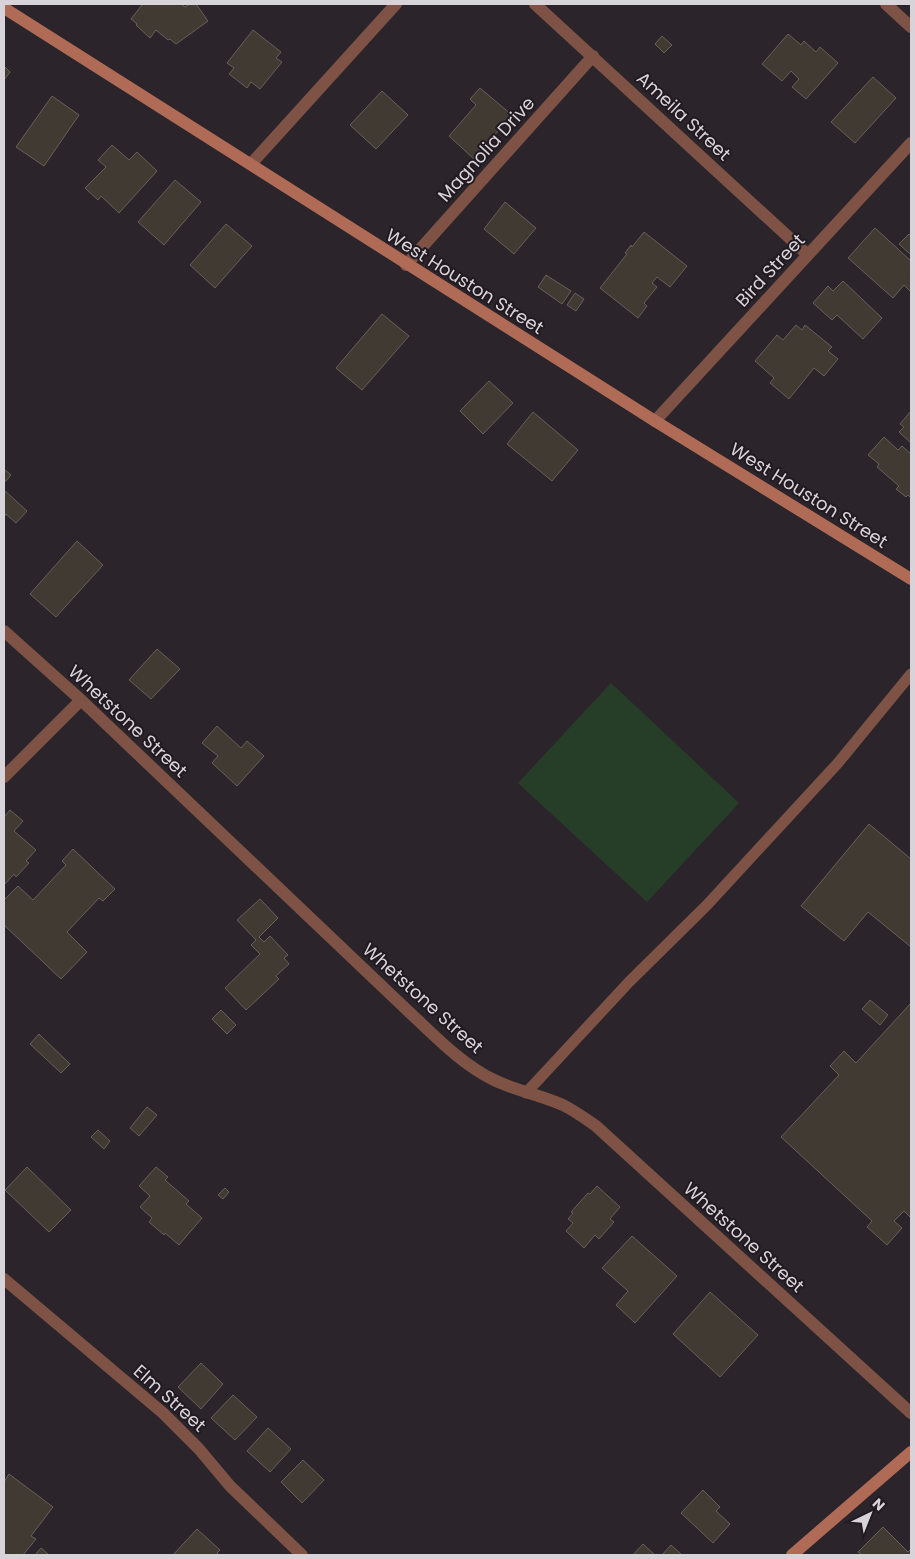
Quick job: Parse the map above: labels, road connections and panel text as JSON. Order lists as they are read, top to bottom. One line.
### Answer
{"streets":{"main road":["West Houston Street"],"street":["Ameila Street","Magnolia Drive","Bird Street","Whetstone Street","Elm Street"]},"crossings":[["Ameila Street","Magnolia Drive"],["Ameila Street","Bird Street"],["Magnolia Drive","West Houston Street"],["Bird Street","West Houston Street"]],"north":"top right"}
